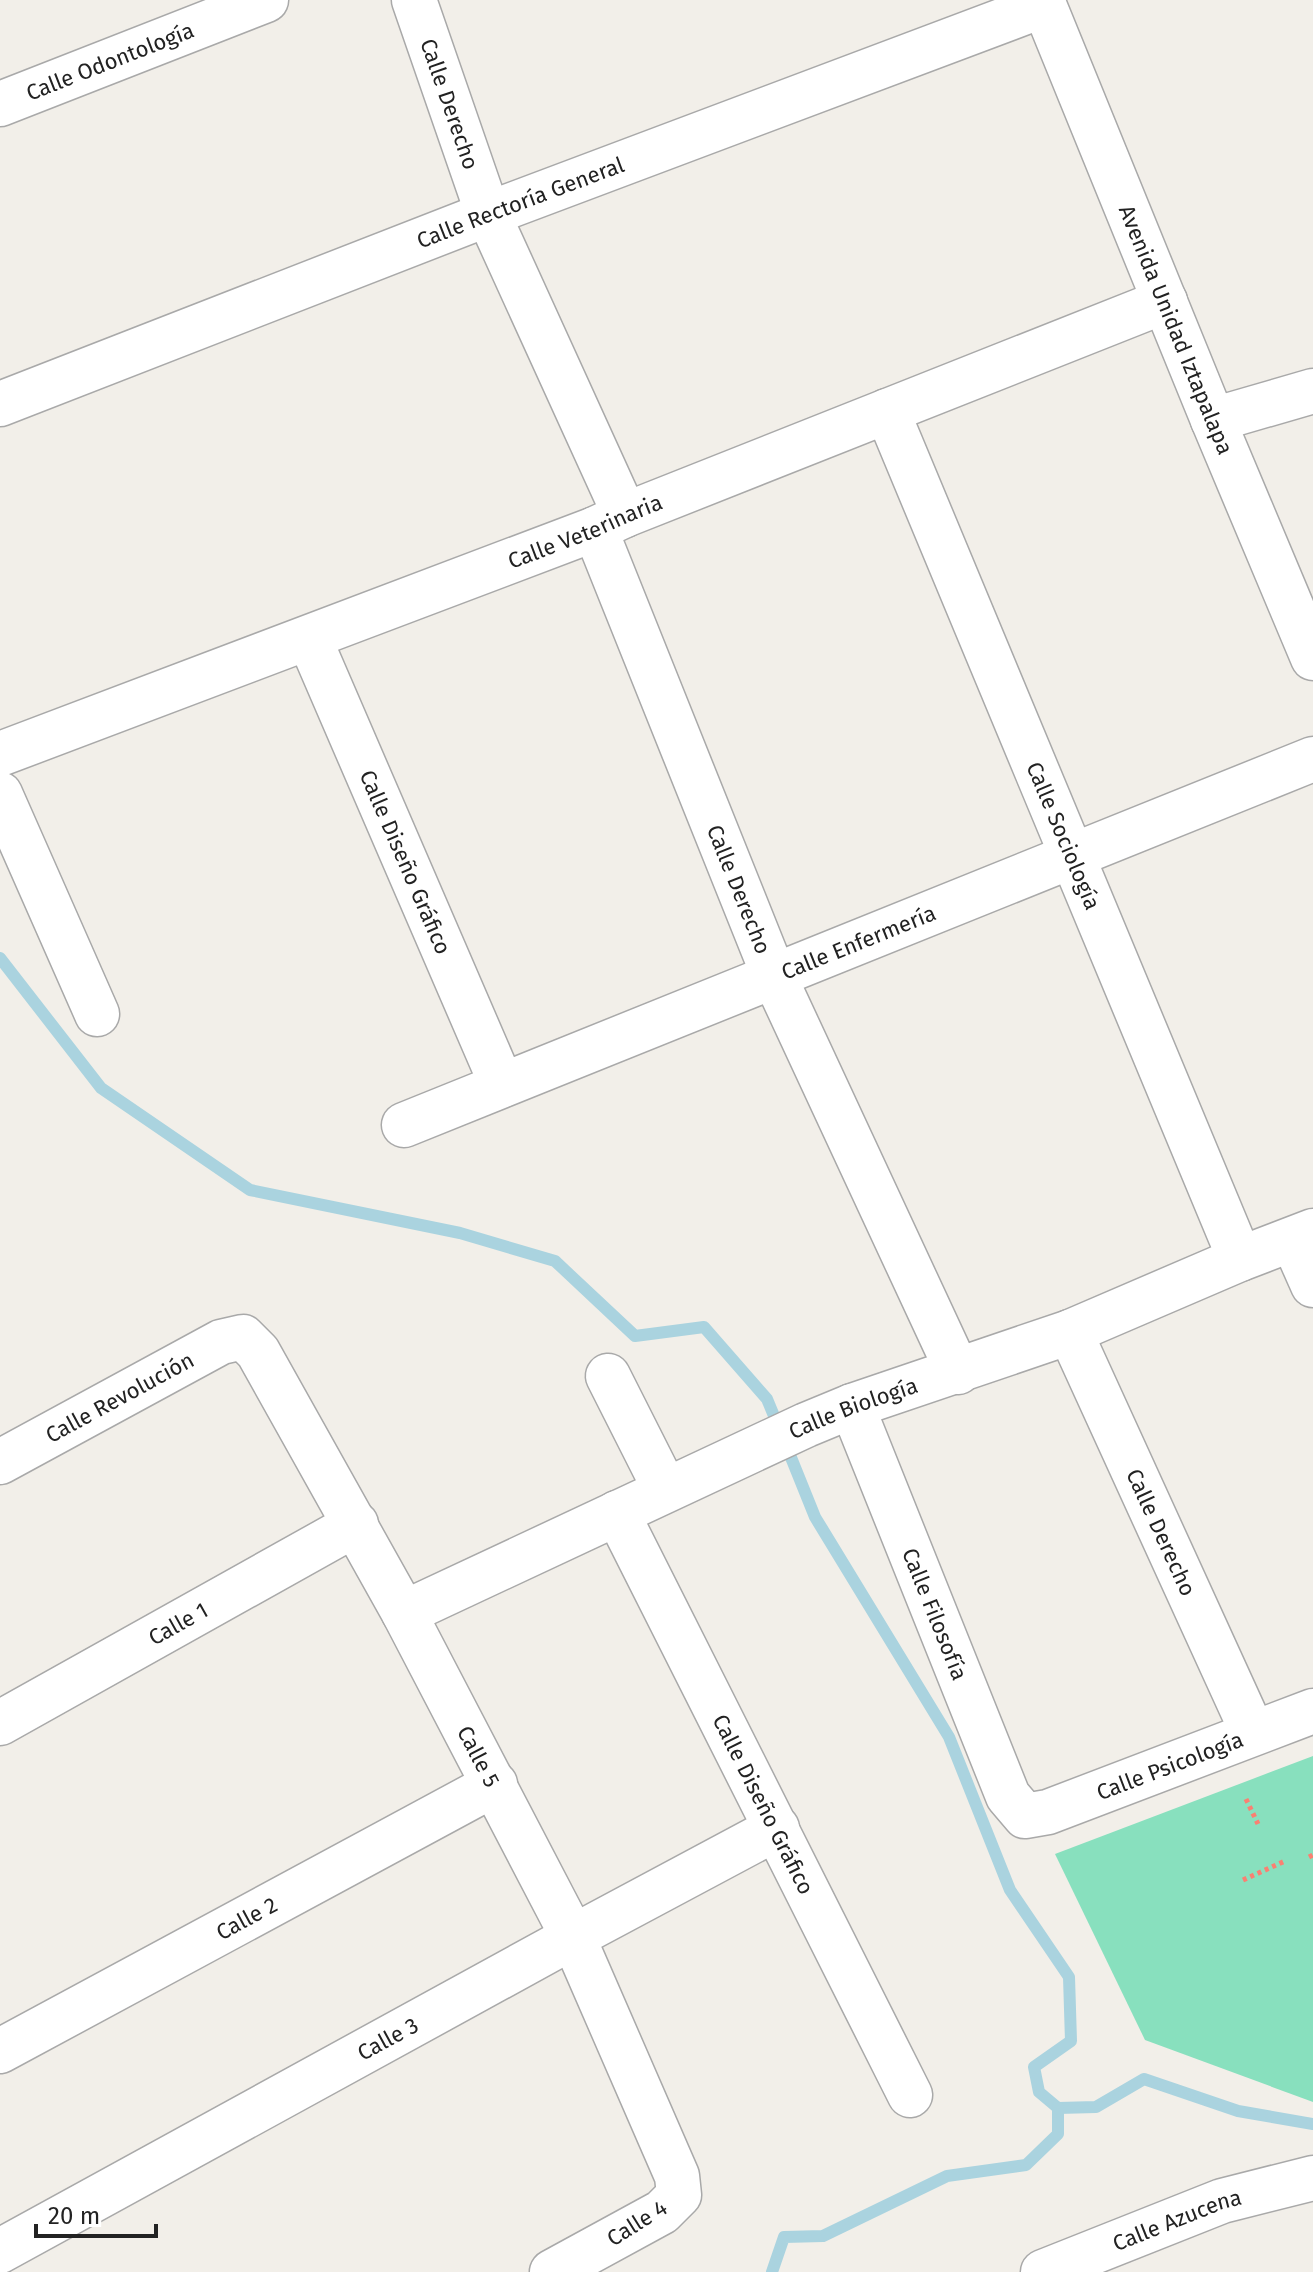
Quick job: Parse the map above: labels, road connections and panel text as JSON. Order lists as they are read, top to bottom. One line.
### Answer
{"streets":{"street":["Calle Odontología","Calle Derecho","Calle Rectoría General","Avenida Unidad Iztapalapa","Calle Veterinaria","Calle Sociología","Calle Diseño Gráfico","Calle Enfermería","Calle Revolución","Calle Biología","Calle Filosofía","Calle 1","Calle 5","Calle Psicología","Calle 2","Calle 3","Calle Azucena","Calle 4"]},"crossings":[["Calle Derecho","Calle Rectoría General"],["Calle Derecho","Calle Veterinaria"],["Calle Derecho","Calle Enfermería"],["Calle Derecho","Calle Biología"],["Calle Derecho","Calle Psicología"],["Calle Rectoría General","Avenida Unidad Iztapalapa"],["Avenida Unidad Iztapalapa","Calle Veterinaria"],["Calle Veterinaria","Calle Sociología"],["Calle Veterinaria","Calle Diseño Gráfico"],["Calle Sociología","Calle Enfermería"],["Calle Sociología","Calle Biología"],["Calle Diseño Gráfico","Calle Enfermería"],["Calle Diseño Gráfico","Calle Biología"],["Calle Diseño Gráfico","Calle 3"],["Calle Revolución","Calle 5"],["Calle Biología","Calle Filosofía"],["Calle Biología","Calle 5"],["Calle Filosofía","Calle Psicología"],["Calle 1","Calle 5"],["Calle 5","Calle 2"],["Calle 5","Calle 3"],["Calle 5","Calle 4"]],"scale_bar":"20 m"}
